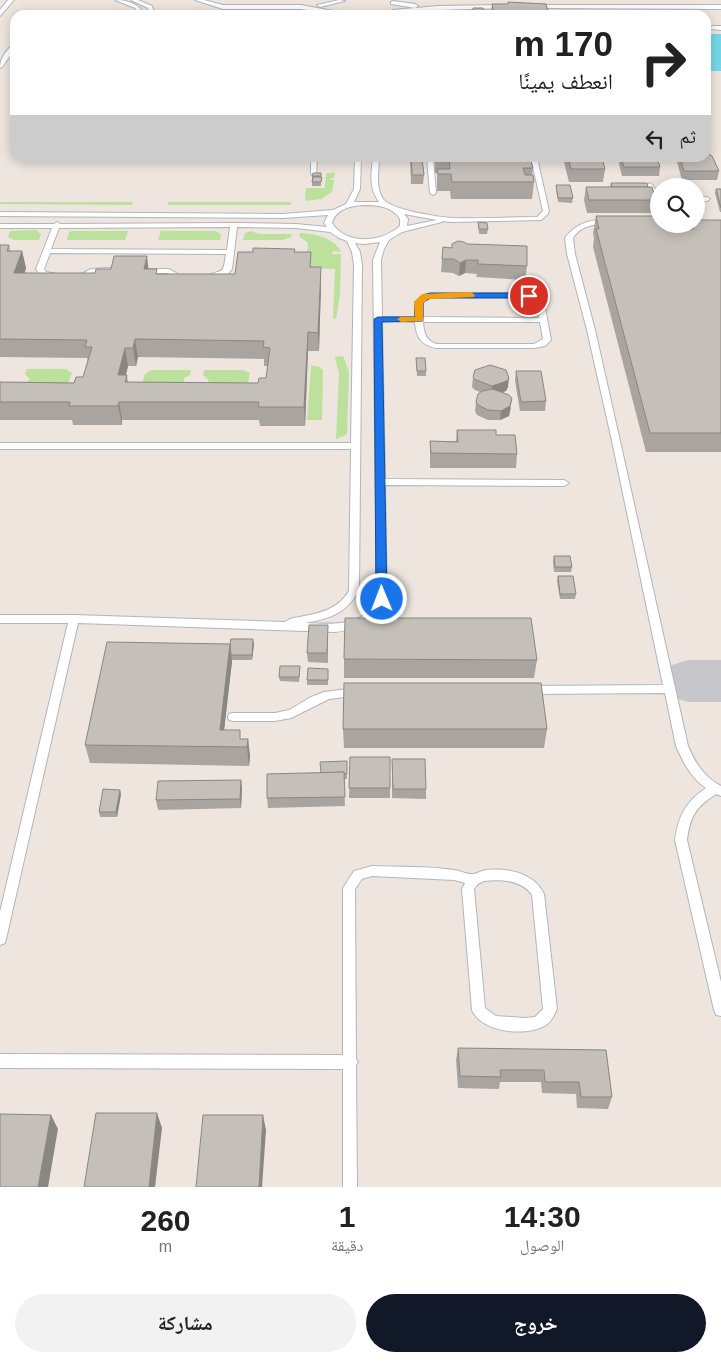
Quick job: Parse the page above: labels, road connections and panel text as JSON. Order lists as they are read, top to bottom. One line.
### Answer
{"page":{"turn":["170 m","انعطف يمينًا"],"then":"ثم","eta":["14:30","الوصول","1","دقيقة","260","m"],"buttons":["خروج","مشاركة"]}}
